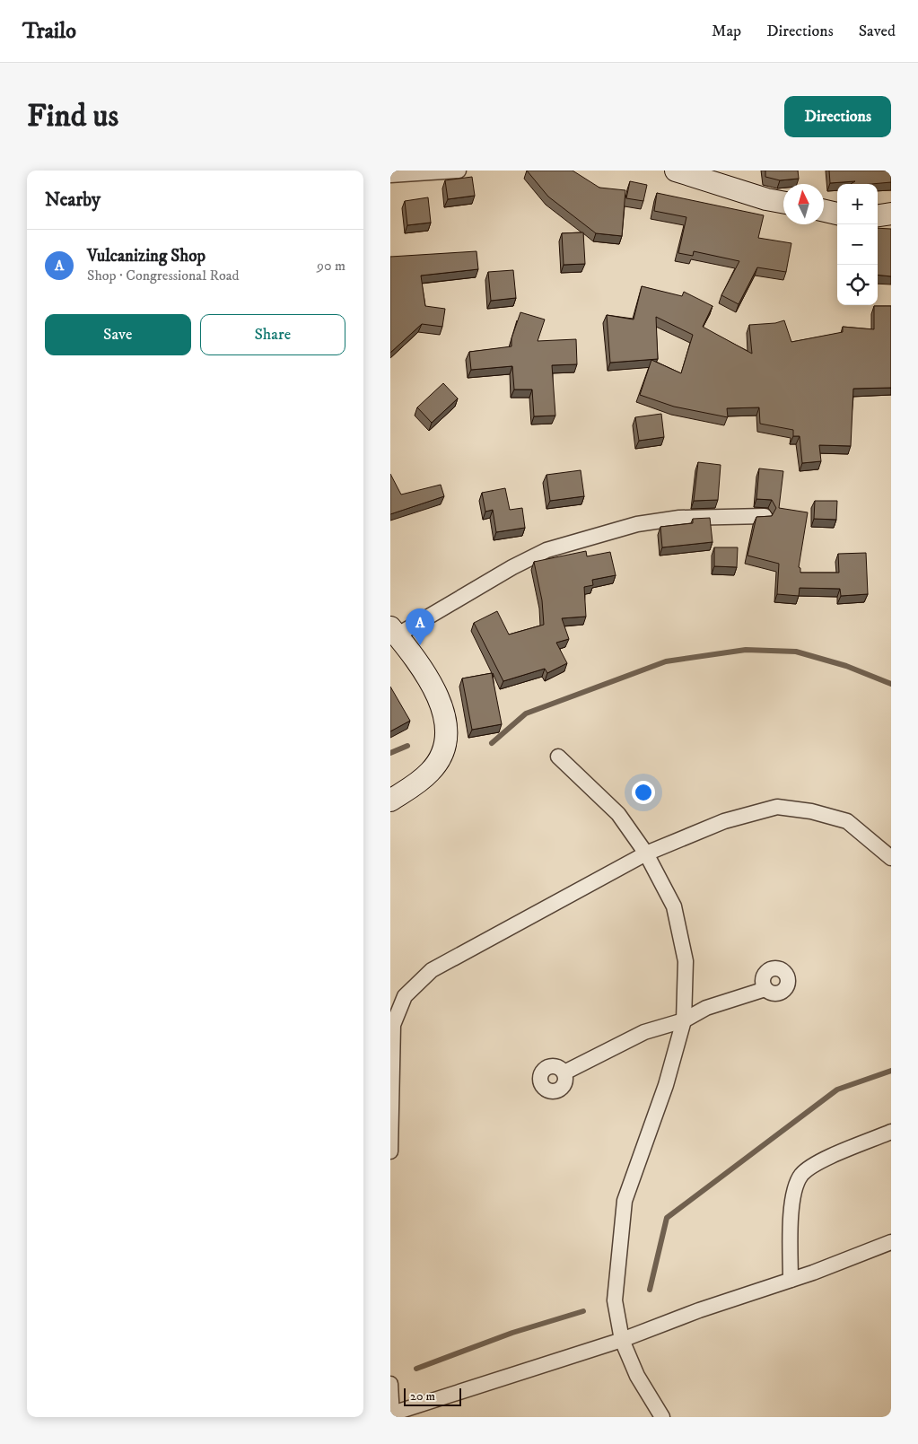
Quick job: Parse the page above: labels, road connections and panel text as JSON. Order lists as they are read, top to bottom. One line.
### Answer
{"scale_bar":"20 m","north":"top","page":{"header":"Trailo","nav":["Map","Directions","Saved"],"buttons":["Directions",["Save","Share"]],"title":"Find us","heading":"Nearby","map_buttons":["+","−"],"list":[{"mark":"A","name":"Vulcanizing Shop","note":"Shop · Congressional Road","value":"90 m"}],"pins":"A","scale":"20 m"}}
